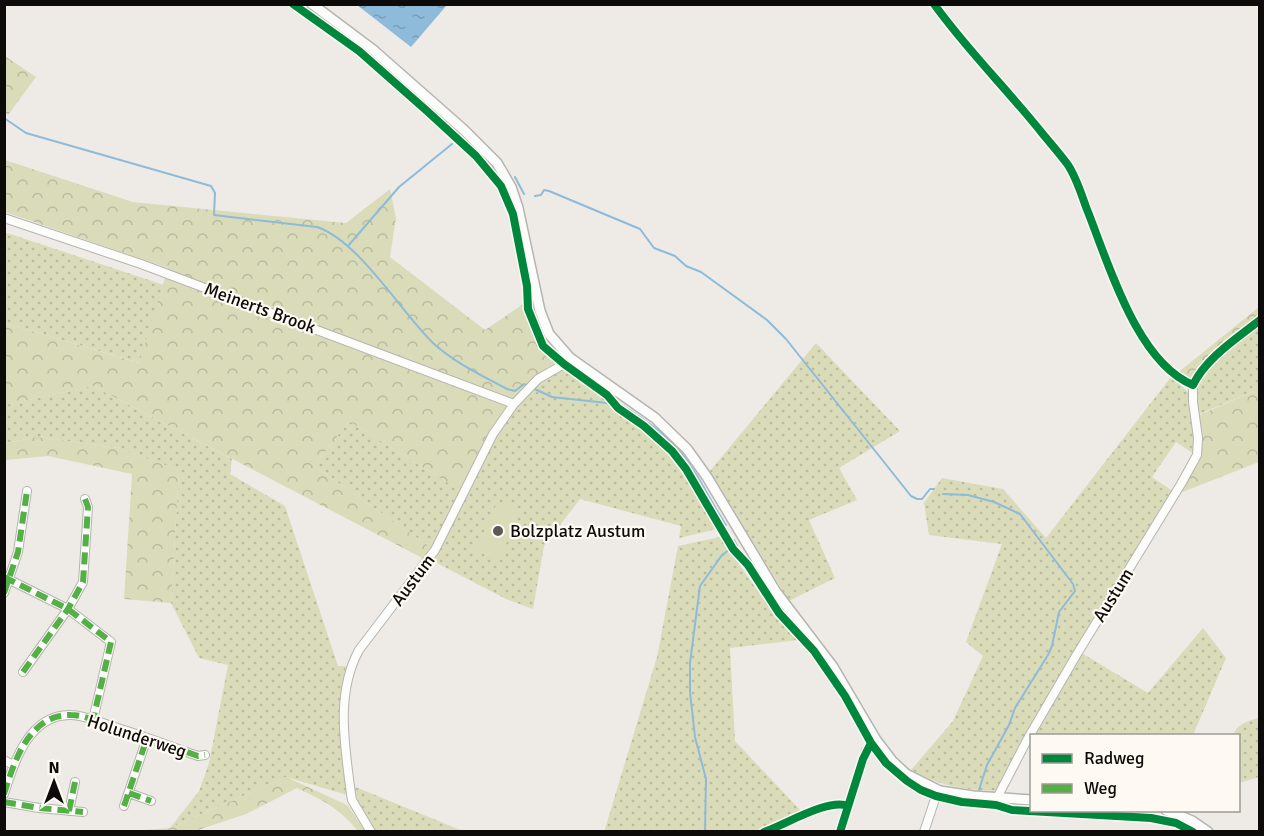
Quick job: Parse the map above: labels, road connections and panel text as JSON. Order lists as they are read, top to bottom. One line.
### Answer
{"streets":{"street":["Meinerts Brook","Austum","Holunderweg"]},"crossings":[["Meinerts Brook","Austum"]],"places":["Bolzplatz Austum"],"legend":["Radweg","Weg"],"north":"top"}
